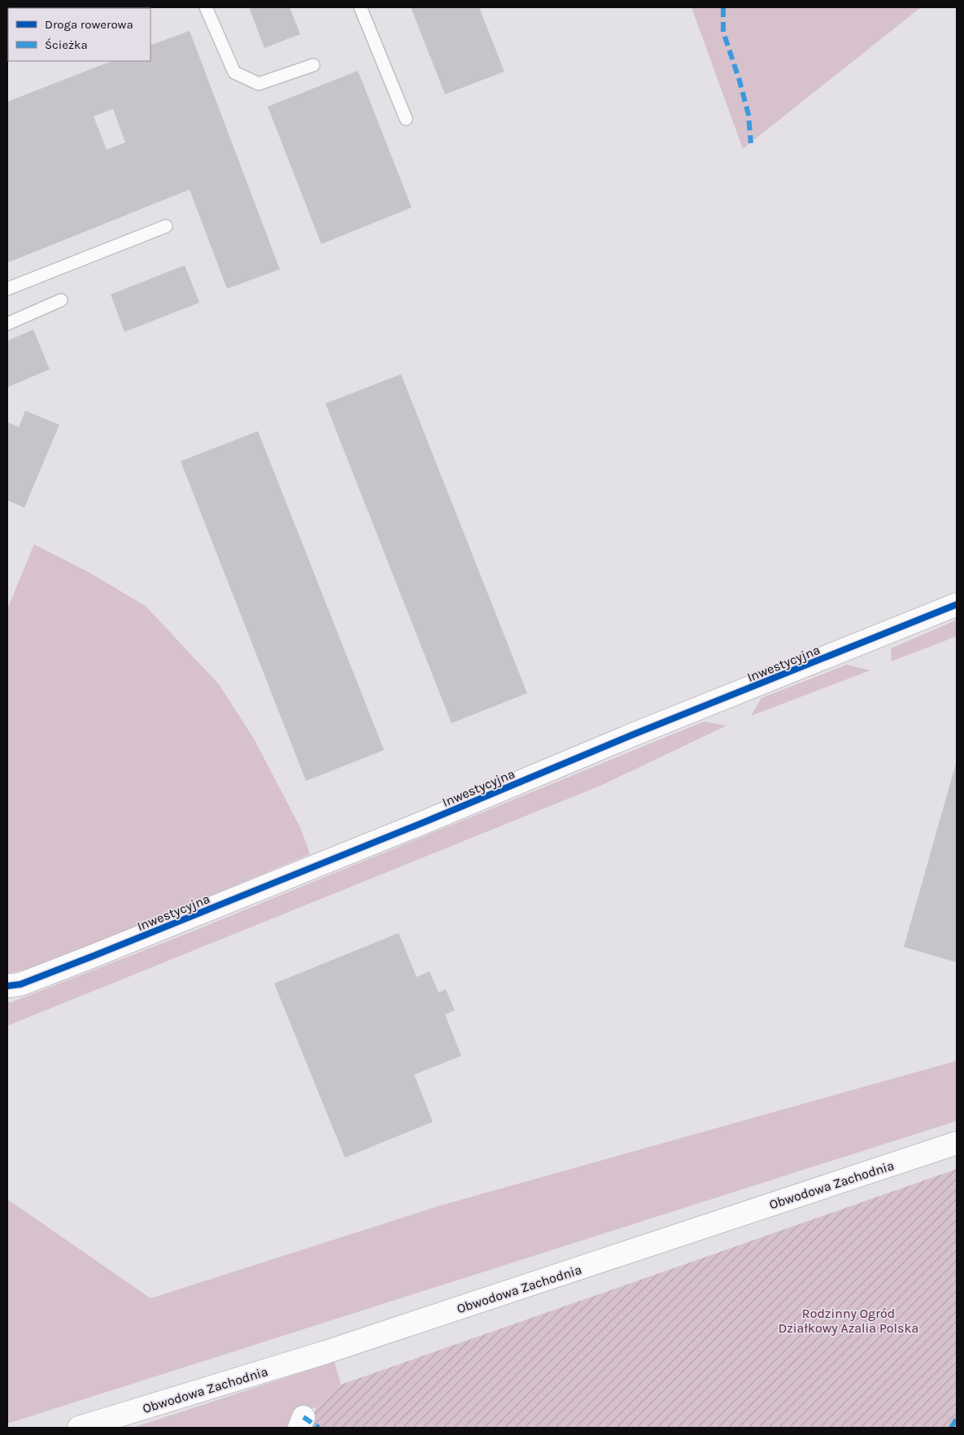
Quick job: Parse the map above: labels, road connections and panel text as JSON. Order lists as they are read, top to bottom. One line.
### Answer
{"streets":{"street":["Inwestycyjna","Obwodowa Zachodnia"]},"parks":["Rodzinny Ogród Działkowy Azalia Polska"],"legend":["Droga rowerowa","Ścieżka"]}
